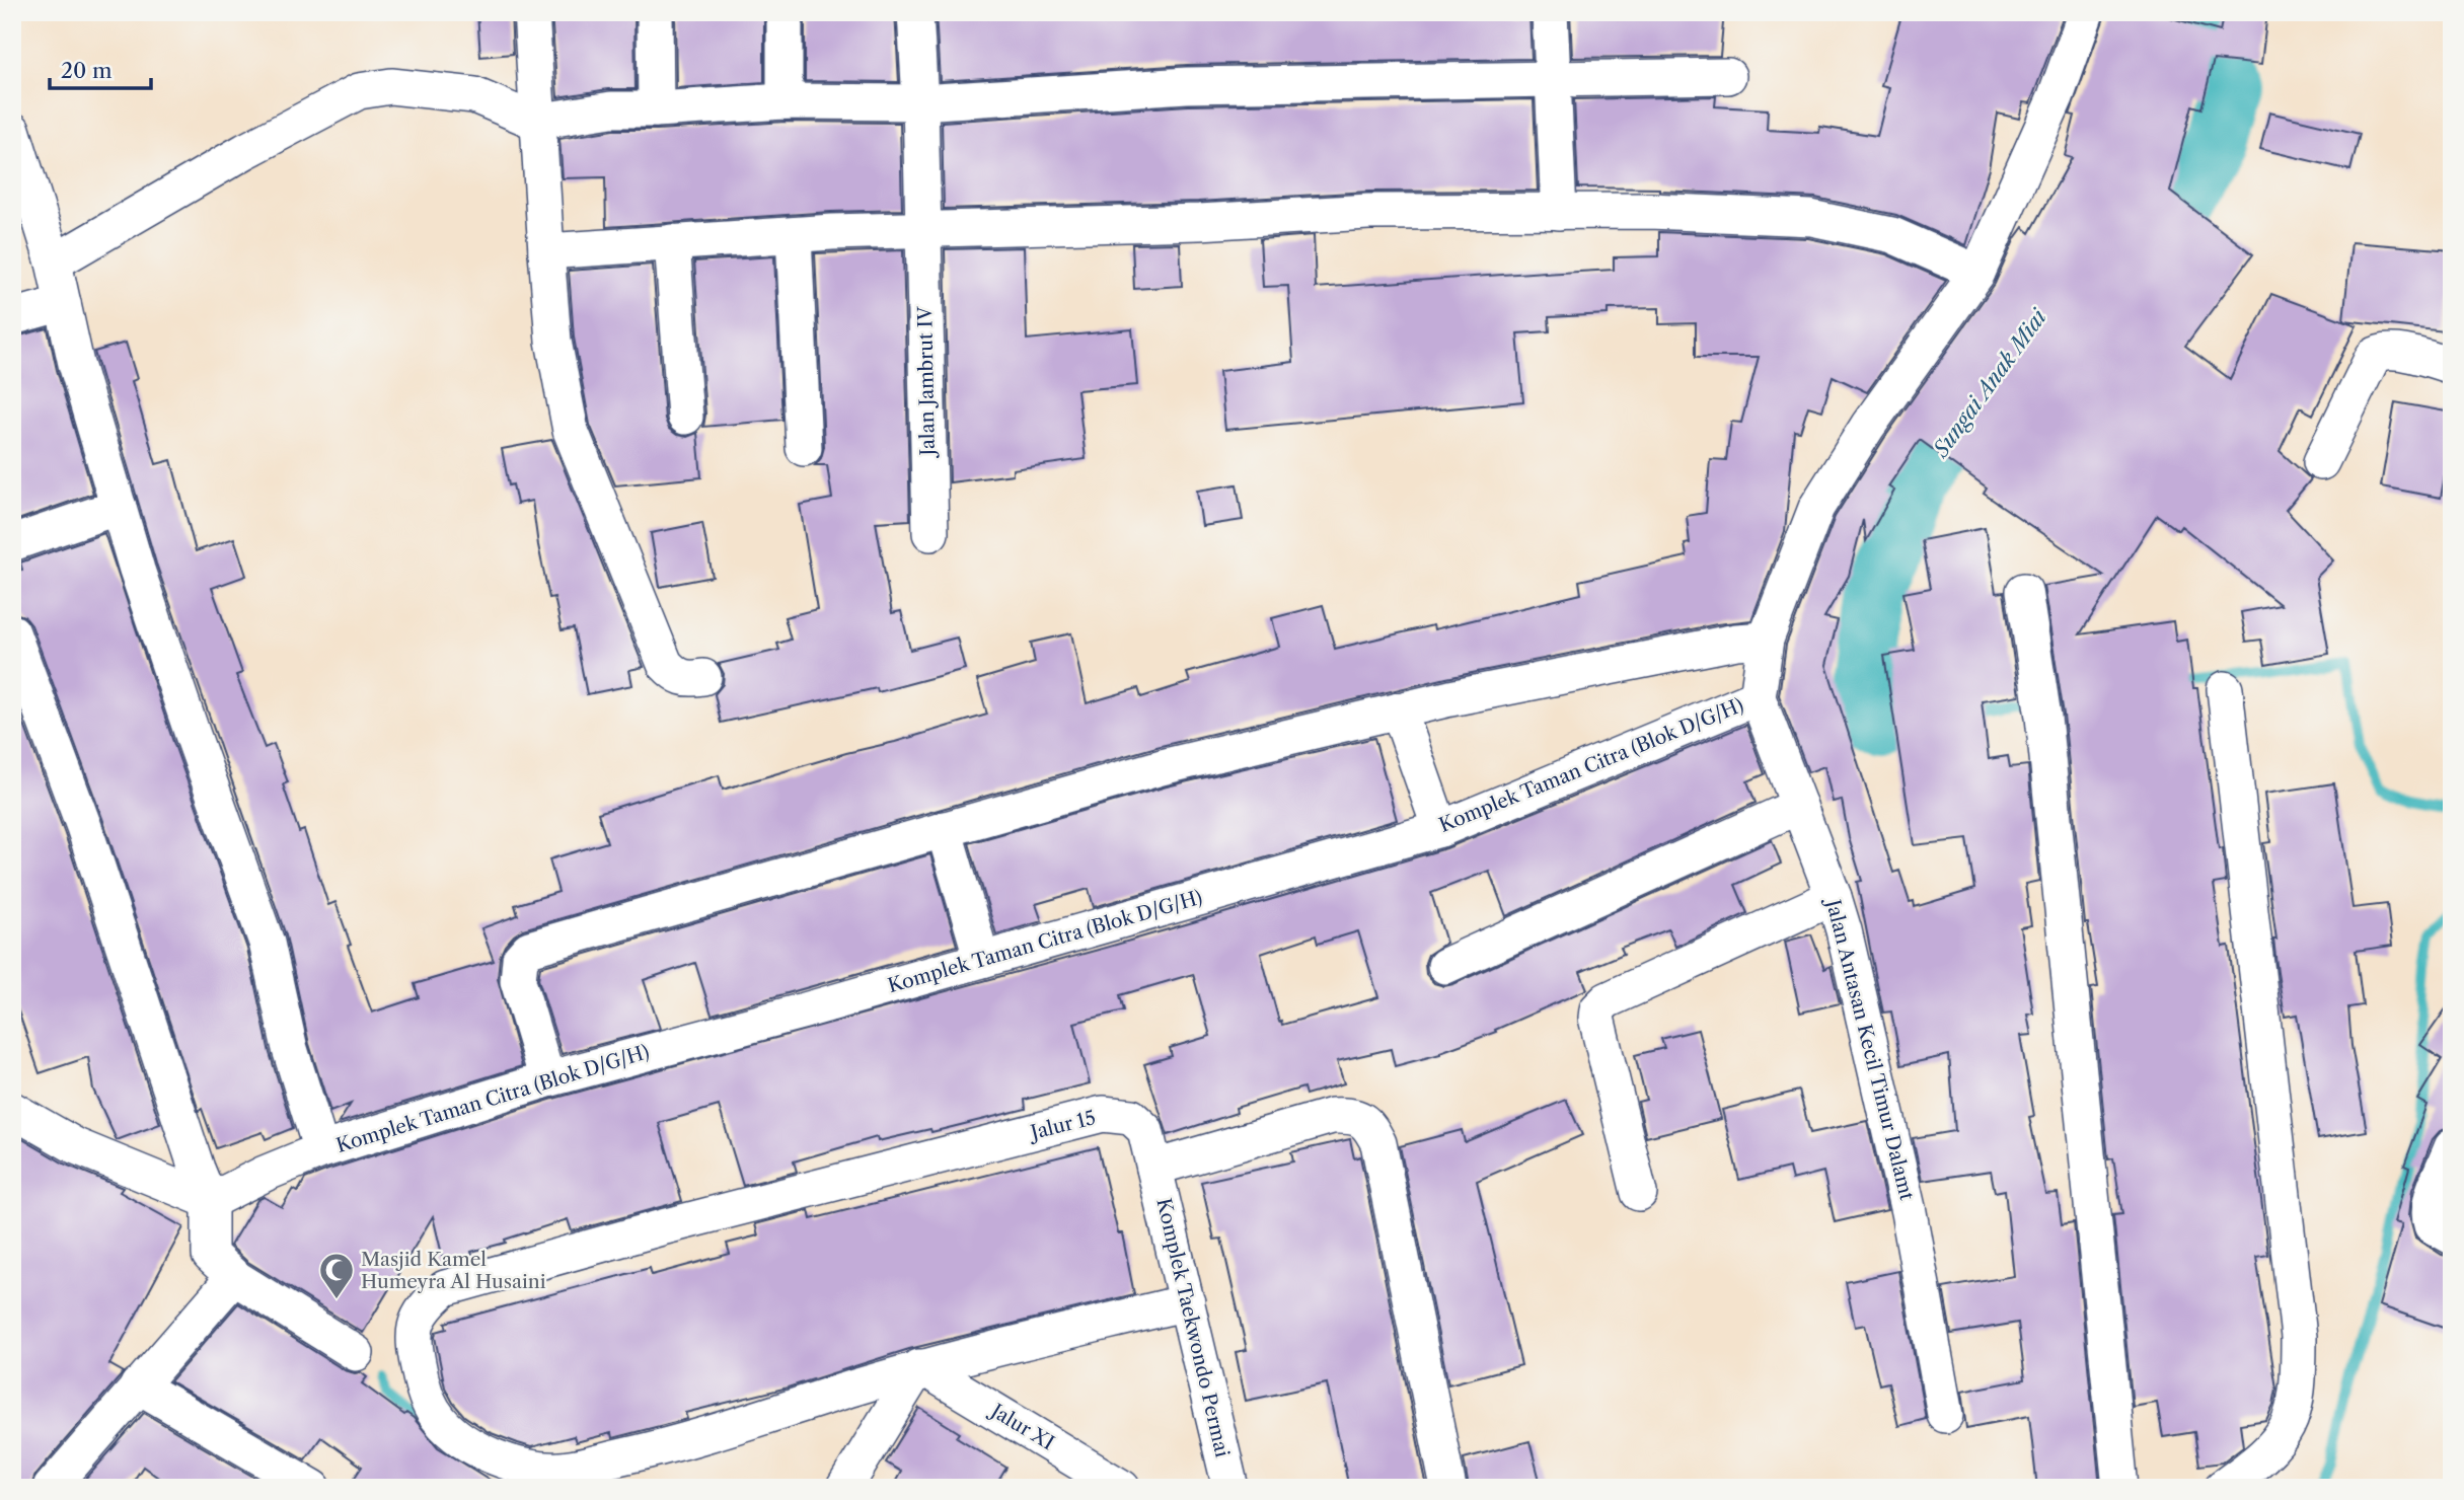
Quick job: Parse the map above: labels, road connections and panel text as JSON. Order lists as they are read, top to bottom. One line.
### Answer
{"streets":{"street":["Jalan Jambrut IV","Komplek Taman Citra (Blok D/G/H)","Jalan Antasan Kecil Timur Dalamt","Jalur 15","Komplek Taekwondo Permai","Jalur XI"]},"crossings":[["Komplek Taman Citra (Blok D/G/H)","Jalan Antasan Kecil Timur Dalamt"],["Jalur 15","Komplek Taekwondo Permai"],["Jalur 15","Jalur XI"]],"water":["Sungai Anak Miai"],"places":{"mosque":["Masjid Kamel Humeyra Al Husaini"]},"scale_bar":"20 m"}
